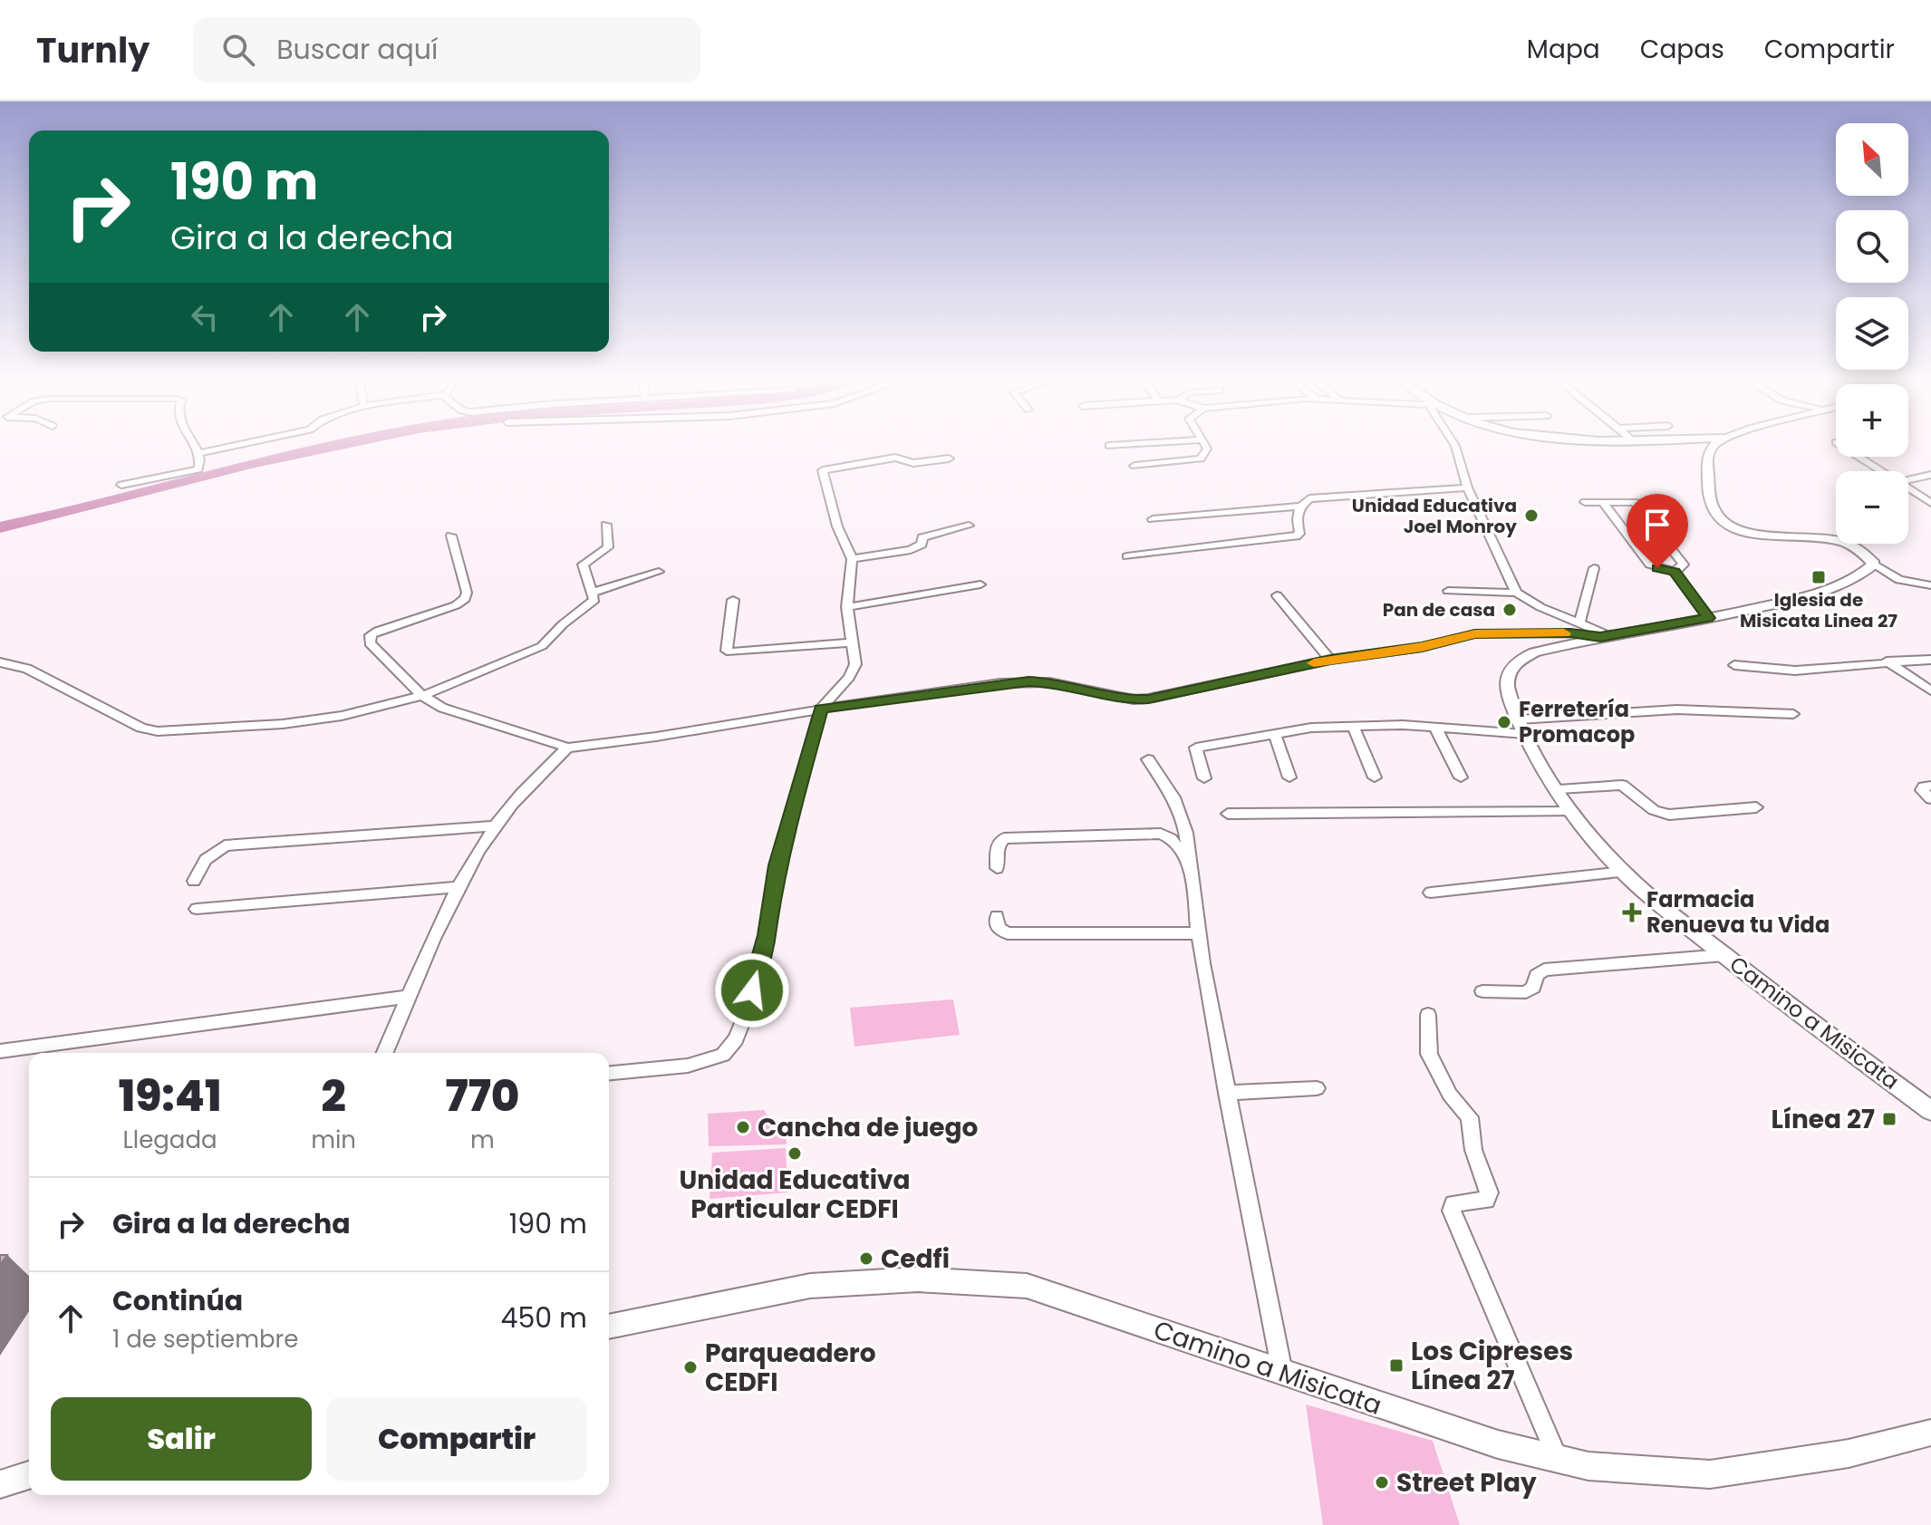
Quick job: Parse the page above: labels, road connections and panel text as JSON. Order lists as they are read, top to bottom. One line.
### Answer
{"streets":{"street":["Camino a Misicata"]},"places":{"other":["Unidad Educativa Joel Monroy","Pan de casa","Ferretería Promacop","Cancha de juego","Unidad Educativa Particular CEDFI","Cedfi","Parqueadero CEDFI","Street Play"],"transit":["Iglesia de Misicata Linea 27","Línea 27","Los Cipreses Línea 27"],"health":["Farmacia Renueva tu Vida"]},"north":"top left","page":{"header":"Turnly","search":"Buscar aquí","nav":["Mapa","Capas","Compartir"],"map_buttons":["+","−"],"turn":["190 m","Gira a la derecha"],"eta":["19:41","Llegada","2","min","770","m"],"list":[{"name":"Gira a la derecha","value":"190 m"},{"name":"Continúa","note":"1 de septiembre","value":"450 m"}],"buttons":["Salir","Compartir"]}}
